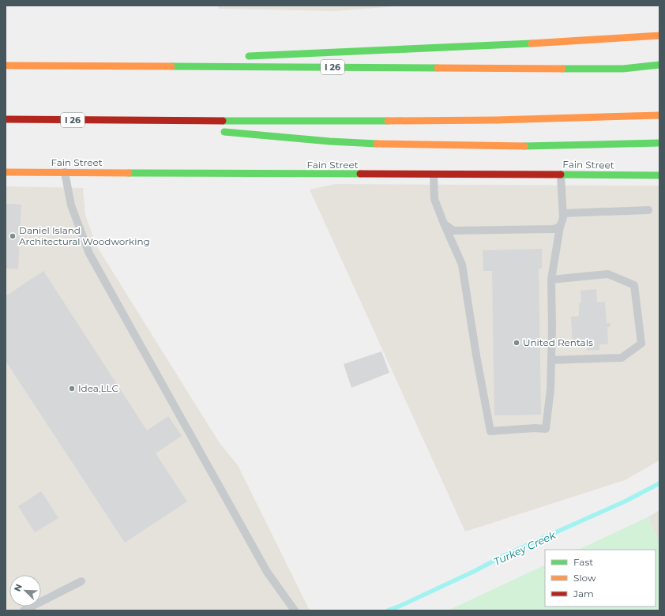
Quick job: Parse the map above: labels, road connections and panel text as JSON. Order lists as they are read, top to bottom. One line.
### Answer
{"streets":{"main road":["I 26","Fain Street"]},"water":["Turkey Creek"],"places":["Daniel Island Architectural Woodworking","United Rentals","Idea,LLC"],"legend":["Fast","Slow","Jam"],"north":"top left"}
